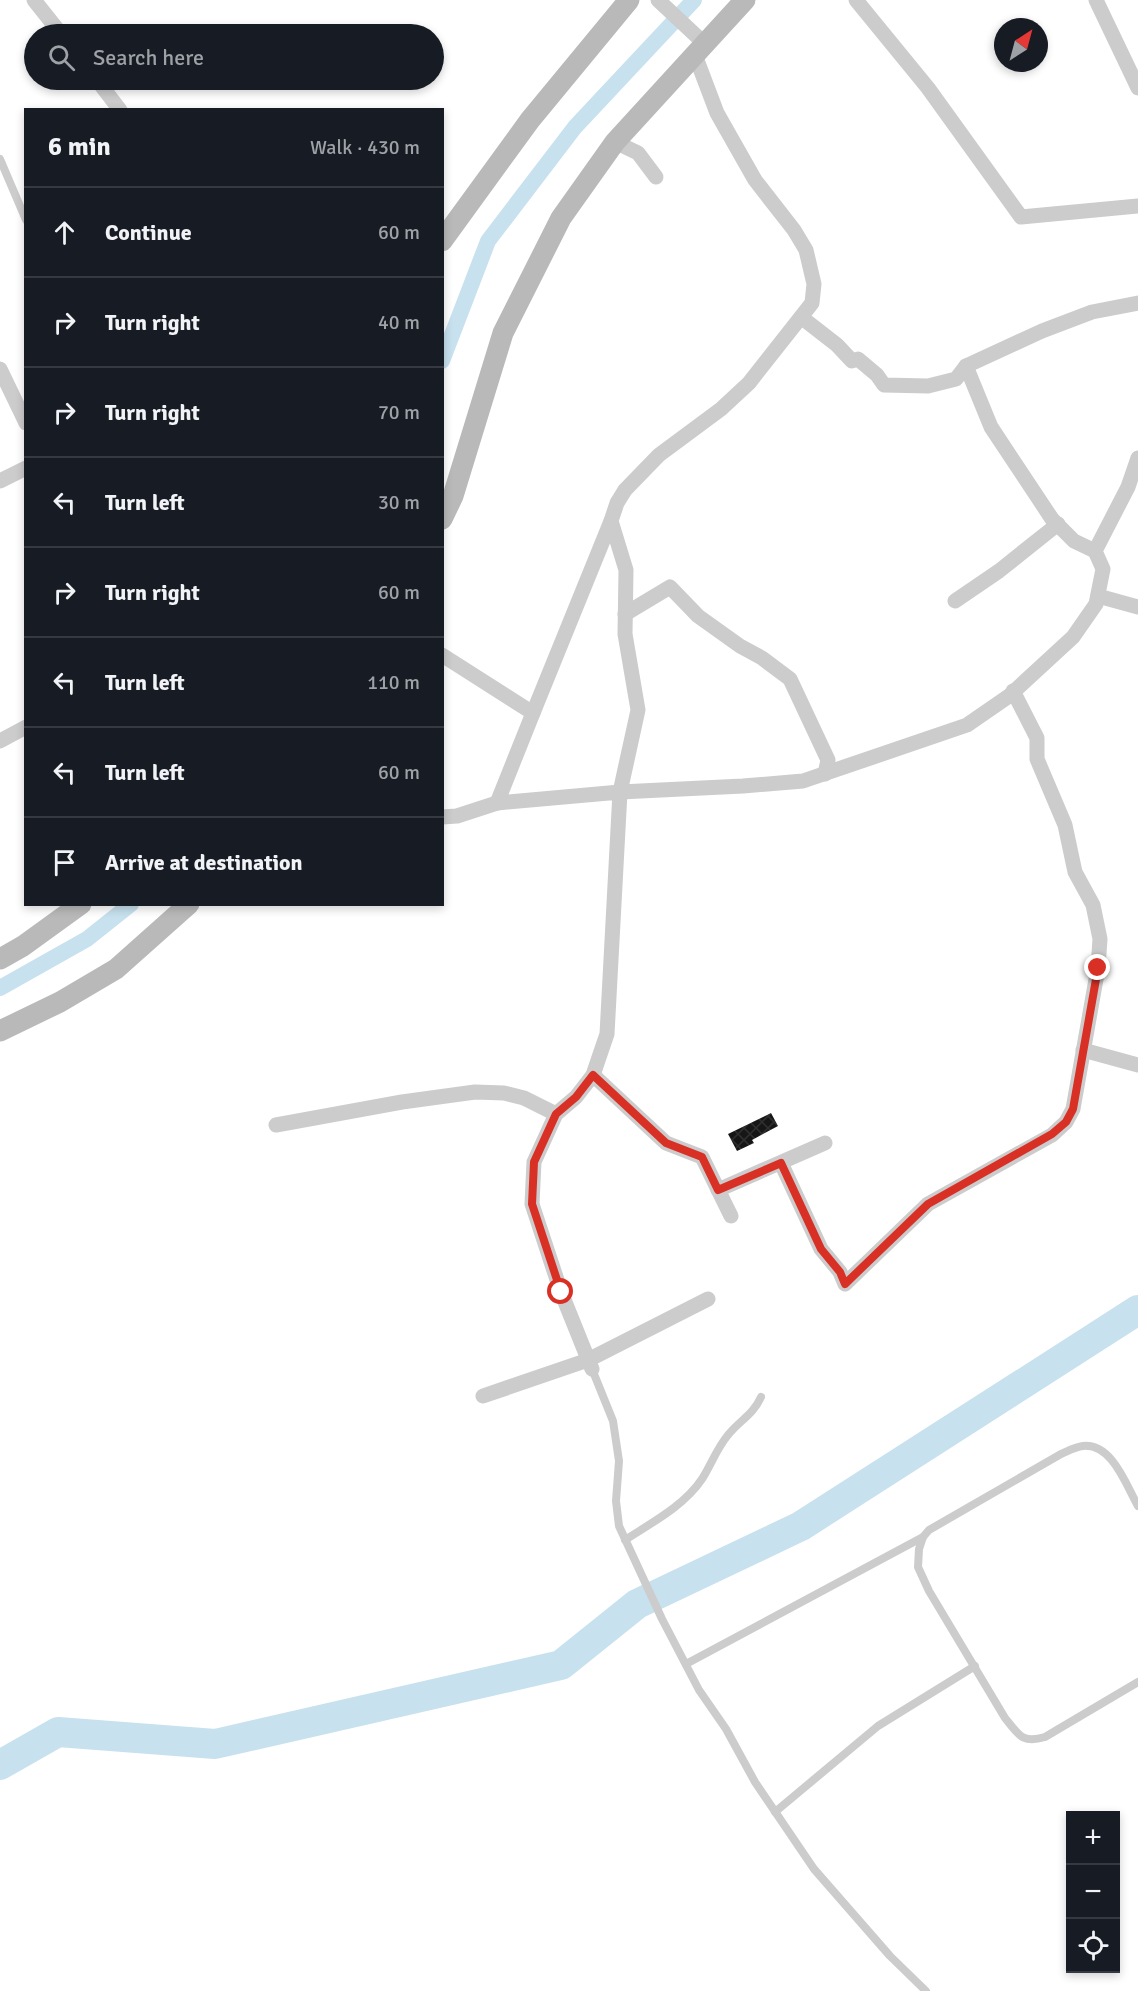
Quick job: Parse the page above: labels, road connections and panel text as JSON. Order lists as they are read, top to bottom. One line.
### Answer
{"north":"top right","page":{"search":"Search here","heading":["6 min","Walk · 430 m"],"list":[["Continue","60 m"],["Turn right","40 m"],["Turn right","70 m"],["Turn left","30 m"],["Turn right","60 m"],["Turn left","110 m"],["Turn left","60 m"],"Arrive at destination"],"map_buttons":["+","−"]}}
